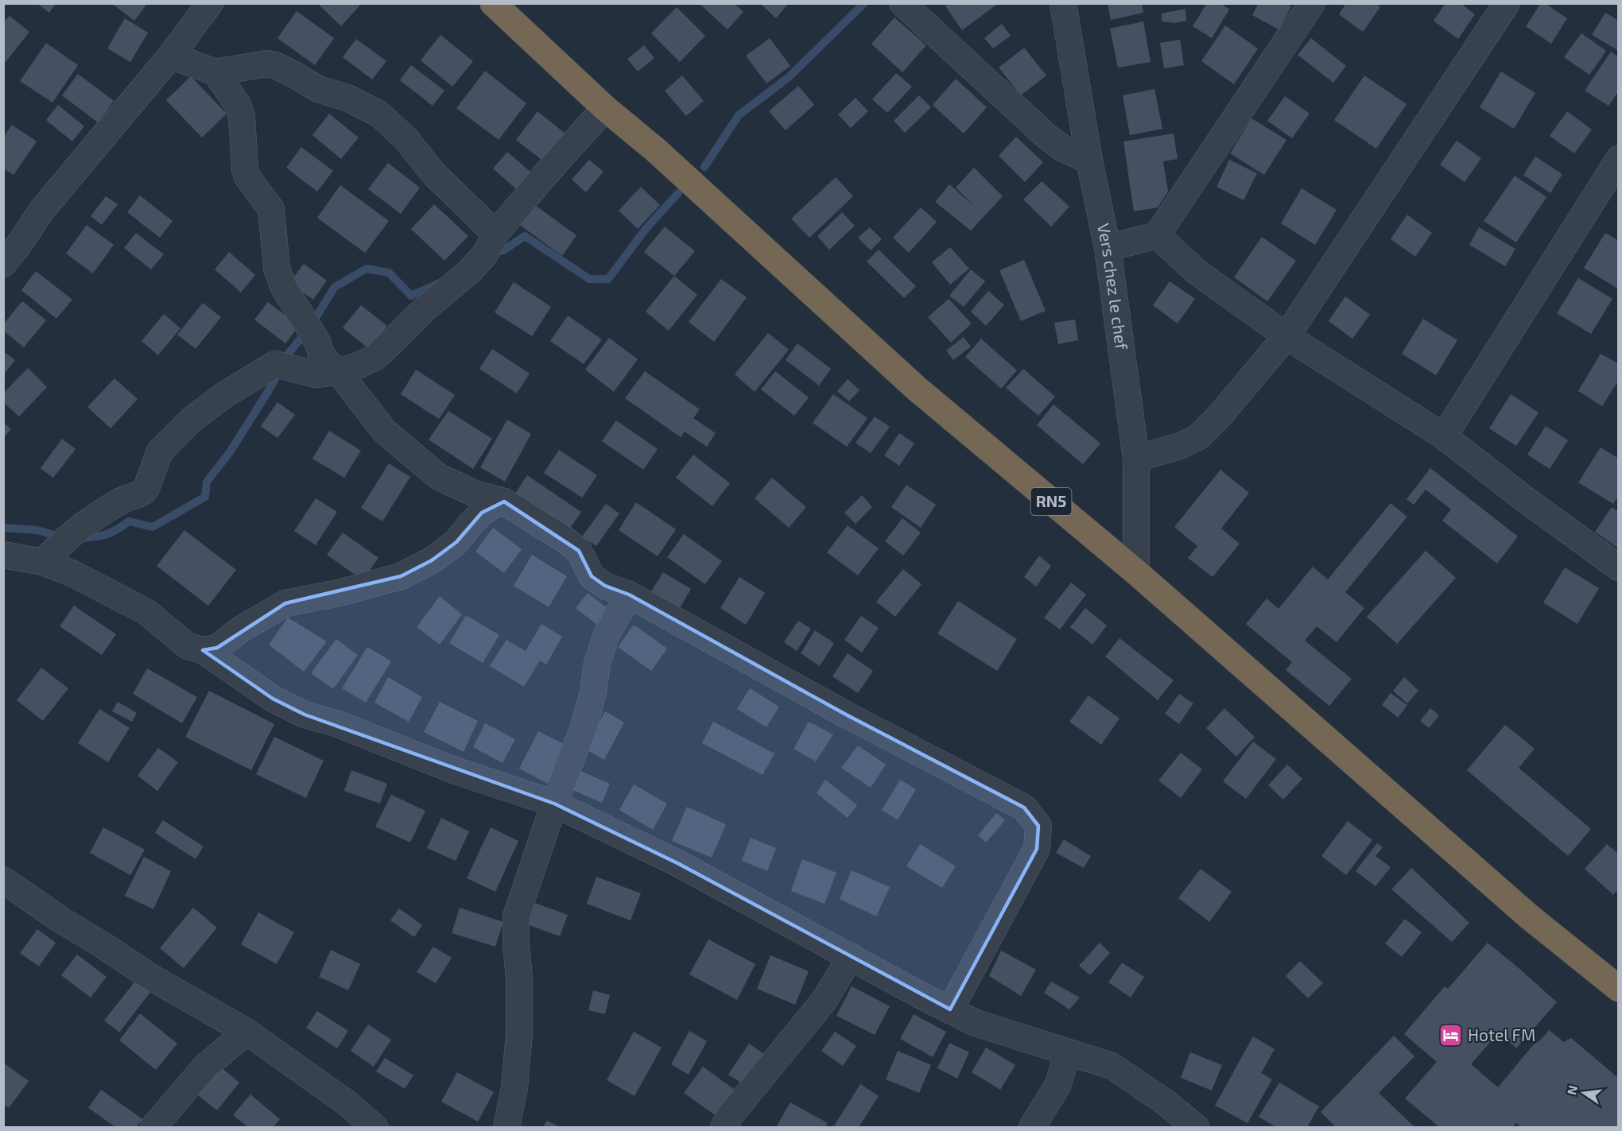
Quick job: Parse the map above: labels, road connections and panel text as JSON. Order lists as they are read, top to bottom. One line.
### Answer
{"streets":{"highway":["RN5"],"street":["Vers chez le chef"]},"crossings":[["Vers chez le chef","RN5"]],"places":{"hotel":["Hotel FM"]},"north":"left"}
